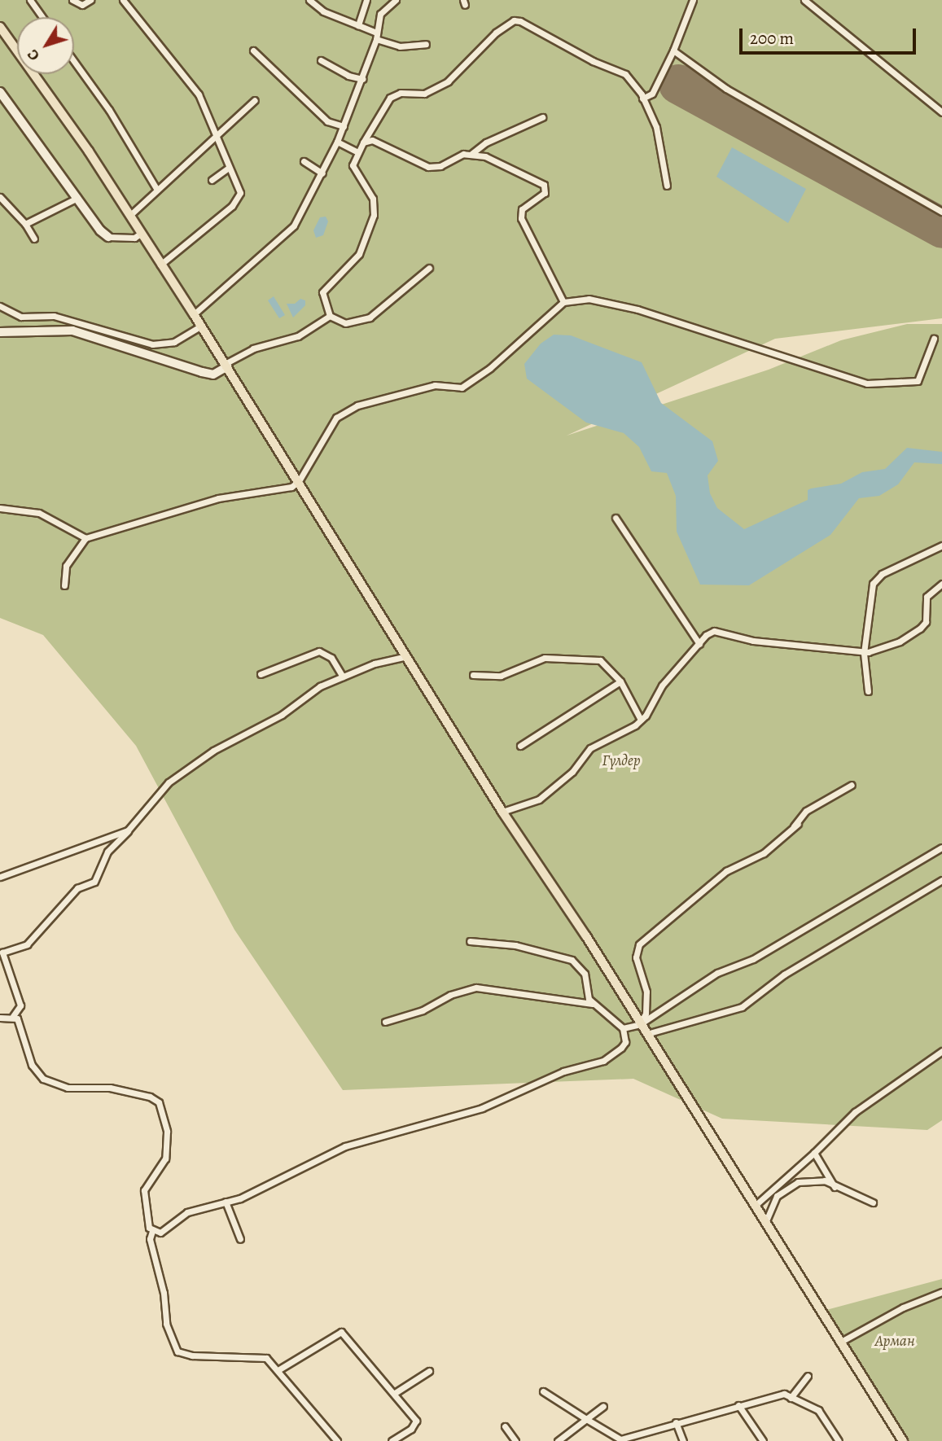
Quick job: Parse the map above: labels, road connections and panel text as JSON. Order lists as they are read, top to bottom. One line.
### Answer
{"parks":["Гүлдер","Арман"],"scale_bar":"200 m","north":"bottom left"}
